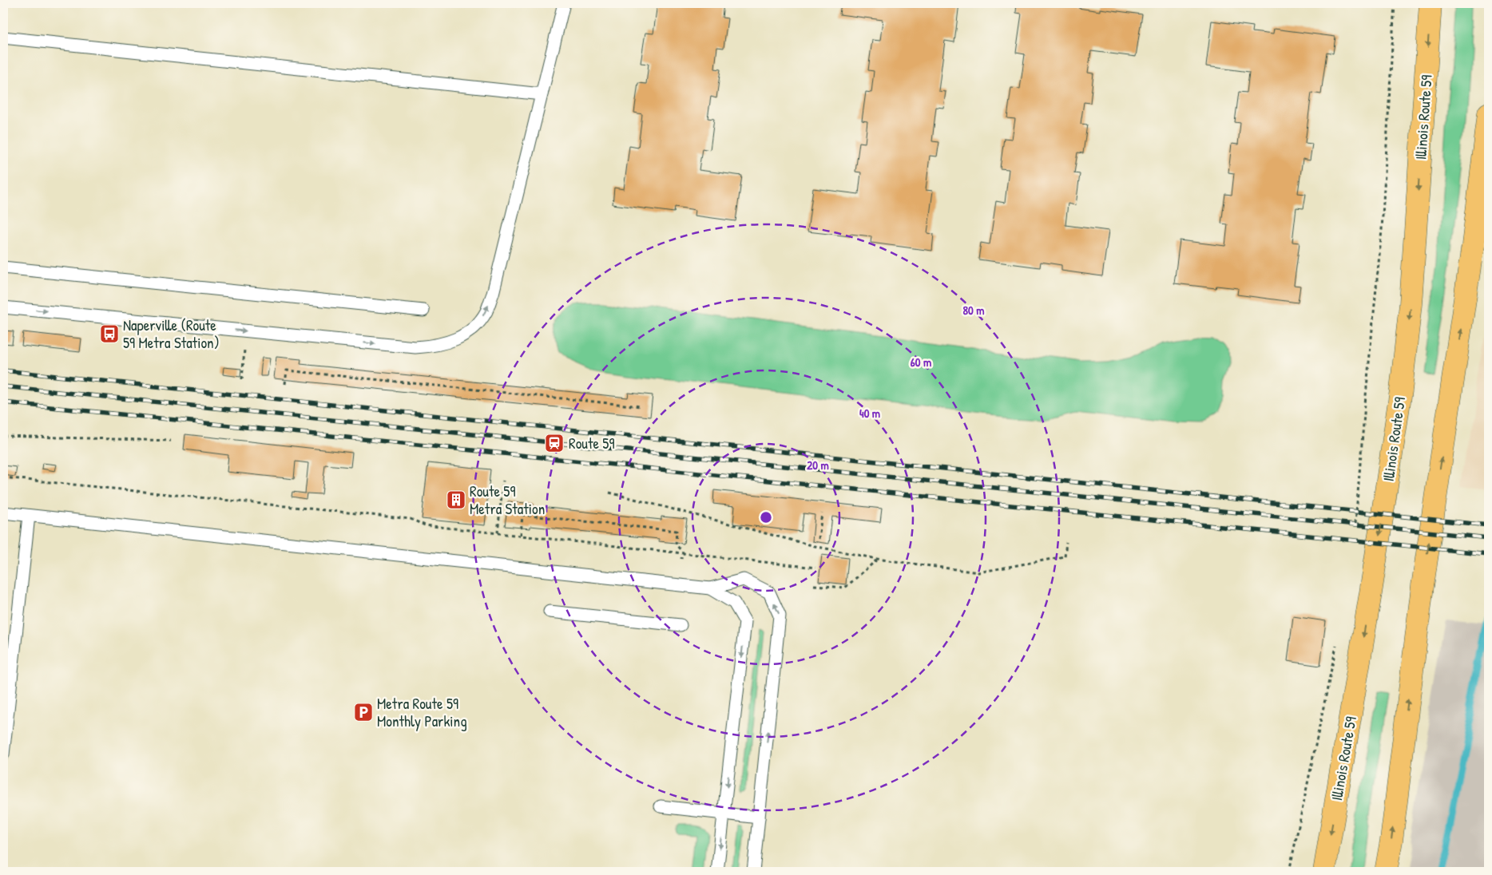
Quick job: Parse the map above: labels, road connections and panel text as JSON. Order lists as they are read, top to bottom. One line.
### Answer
{"streets":{"main road":["Illinois Route 59"]},"places":{"bus stop":["Naperville (Route 59 Metra Station)"],"station":["Route 59"],"building":["Route 59 Metra Station"],"parking":["Metra Route 59 Monthly Parking"]},"rings":["80 m","60 m","40 m","20 m"]}
